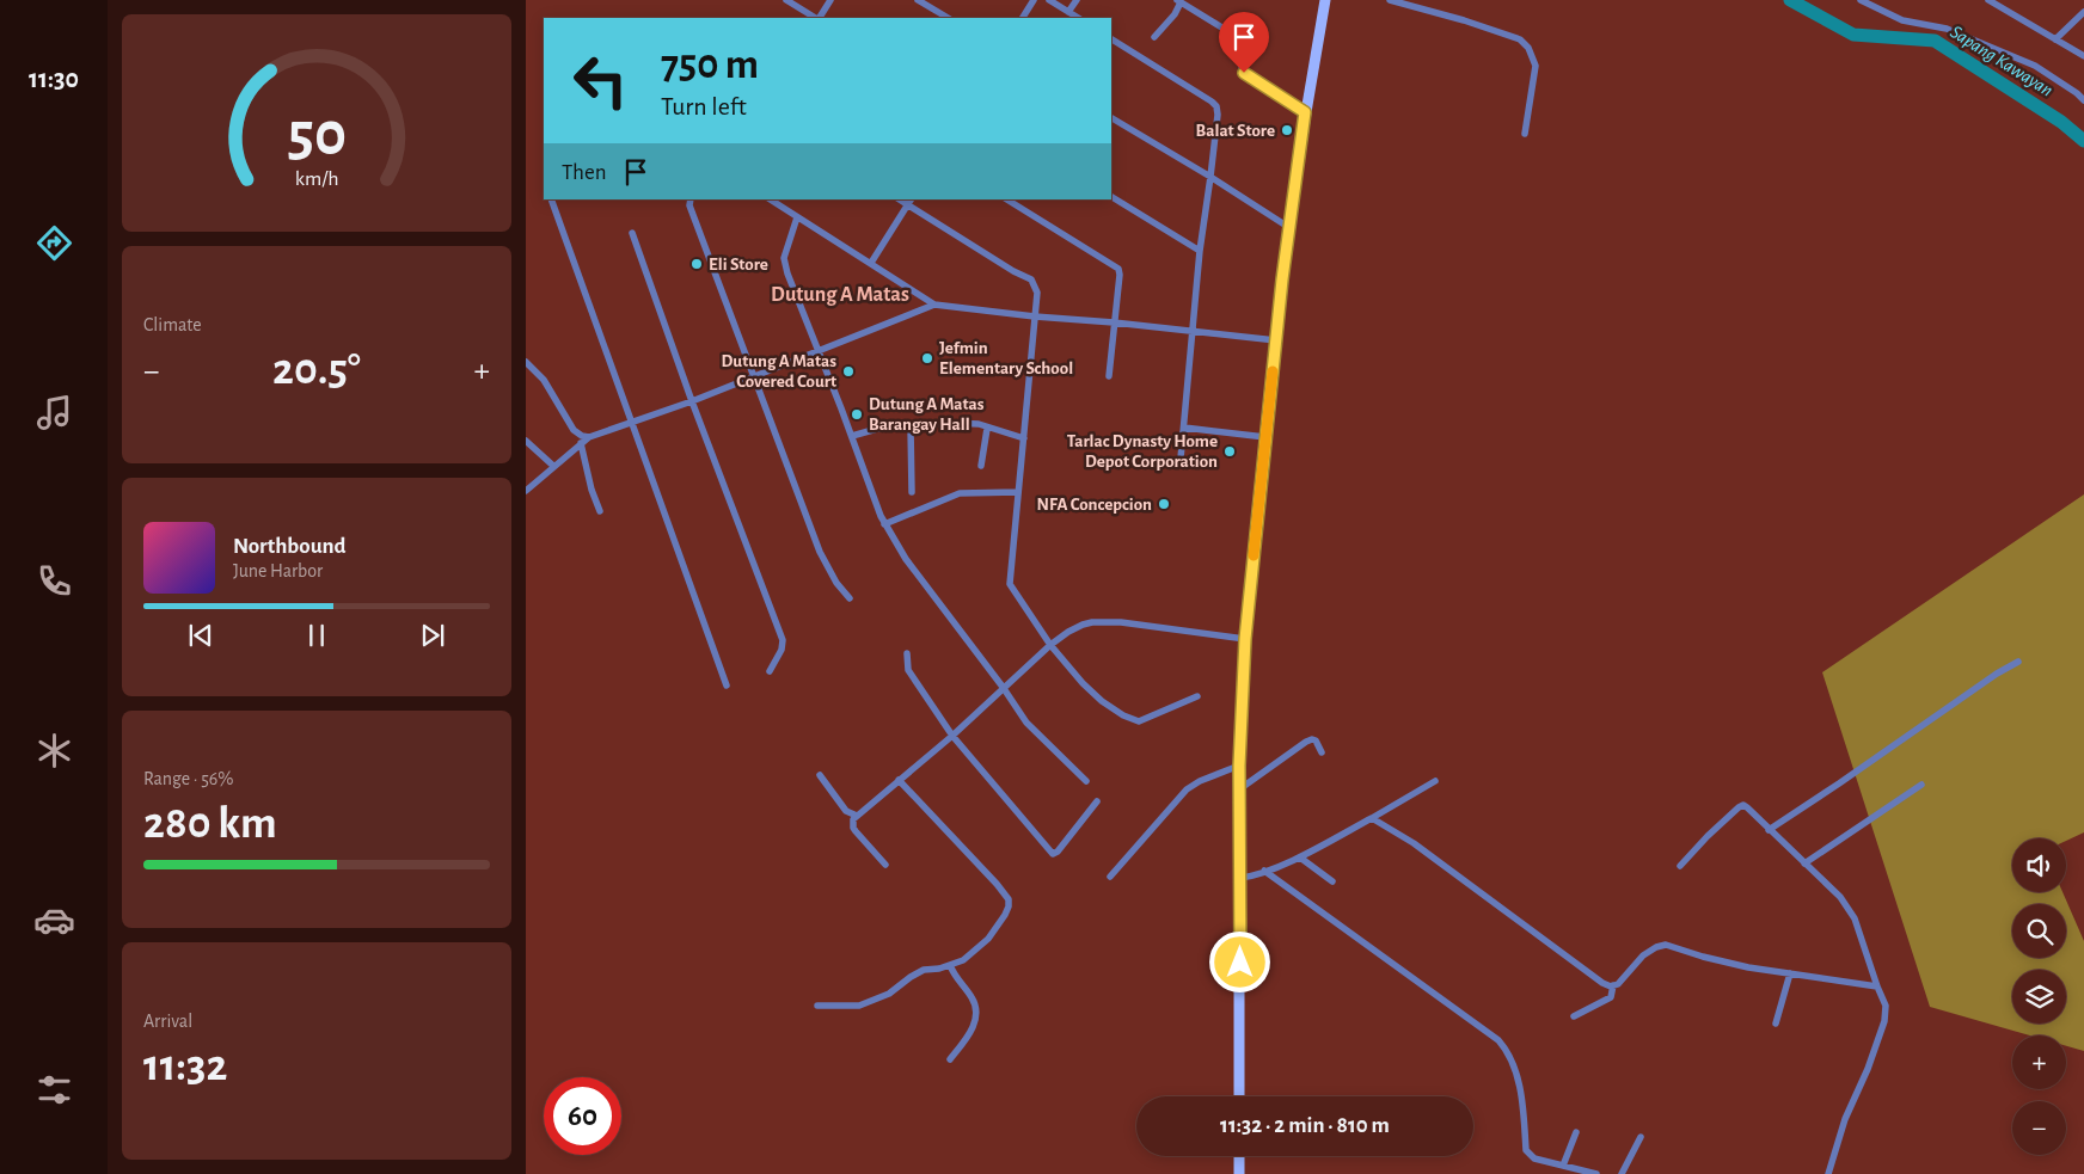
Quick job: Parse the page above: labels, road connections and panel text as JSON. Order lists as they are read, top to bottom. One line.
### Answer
{"districts":["Dutung A Matas"],"water":["Sapang Kawayan"],"places":["Balat Store","Eli Store","Jefmin Elementary School","Dutung A Matas Covered Court","Dutung A Matas Barangay Hall","Tarlac Dynasty Home Depot Corporation","NFA Concepcion"],"page":{"tabs":"11:30","turn":["750 m","Turn left"],"then":"Then","tile":["Climate",["Range · 56%","280 km"],["Arrival","11:32"]],"heat":["−","20.5°","+"],"song":["Northbound","June Harbor"],"map_buttons":["+","−"],"limit":"60","trip":"11:32 · 2 min · 810 m","gauge":["50","km/h"]}}
